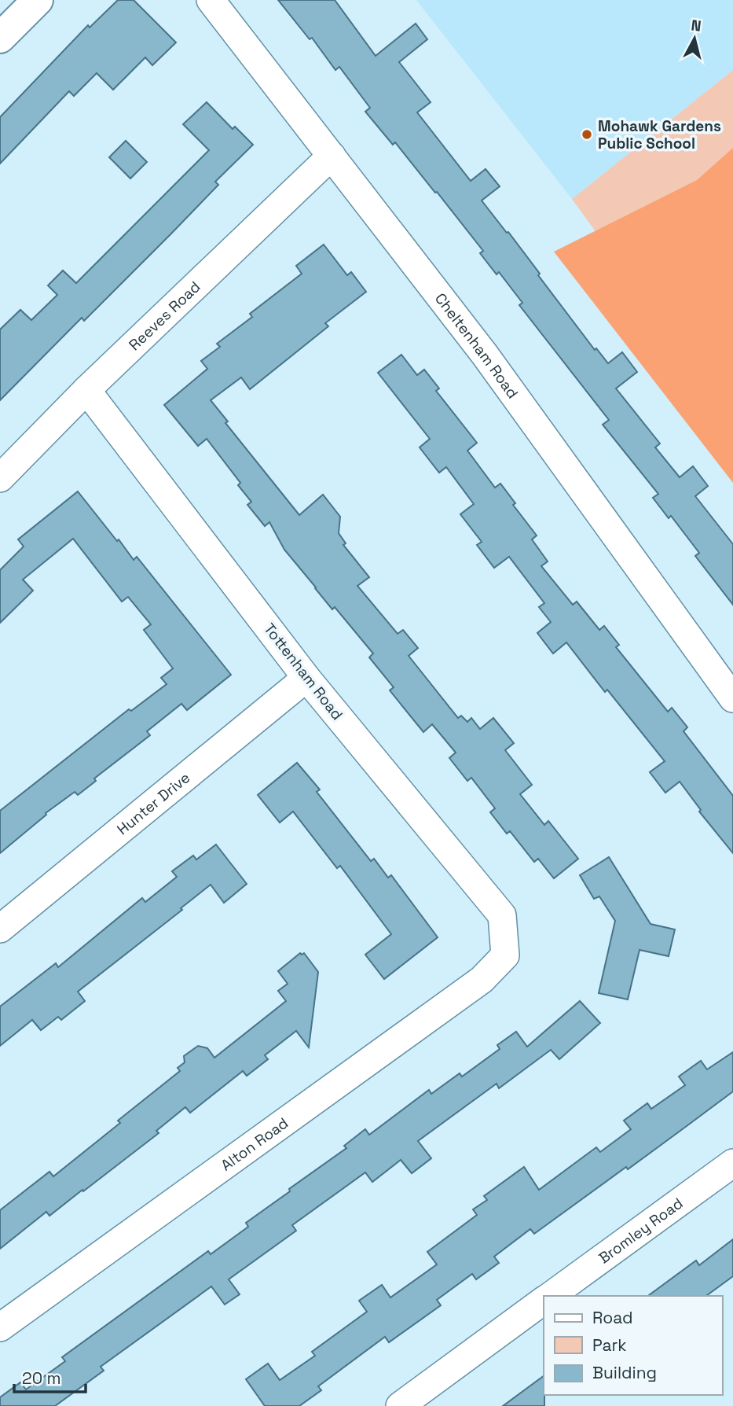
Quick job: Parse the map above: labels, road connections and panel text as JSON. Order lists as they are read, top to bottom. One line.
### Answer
{"streets":{"street":["Reeves Road","Cheltenham Road","Tottenham Road","Hunter Drive","Alton Road","Bromley Road"]},"crossings":[["Reeves Road","Cheltenham Road"],["Reeves Road","Tottenham Road"],["Tottenham Road","Hunter Drive"],["Tottenham Road","Alton Road"]],"places":["Mohawk Gardens Public School"],"legend":["Road","Park","Building"],"scale_bar":"20 m","north":"top"}
